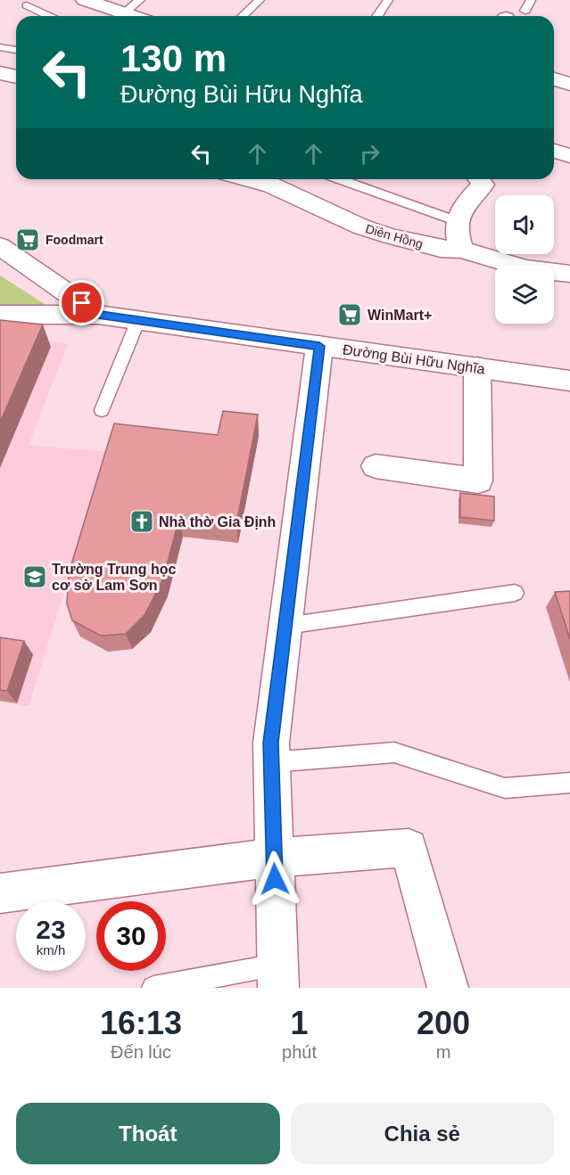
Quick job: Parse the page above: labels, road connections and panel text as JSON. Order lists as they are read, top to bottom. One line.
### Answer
{"streets":{"street":["Diên Hồng","Đường Bùi Hữu Nghĩa"]},"places":{"supermarket":["Foodmart","WinMart+"],"church":["Nhà thờ Gia Định"],"school or university":["Trường Trung học cơ sở Lam Sơn"]},"page":{"turn":["130 m","Đường Bùi Hữu Nghĩa"],"speed":"23 km/h","limit":"30","eta":["16:13","Đến lúc","1","phút","200","m"],"buttons":["Thoát","Chia sẻ"]}}
